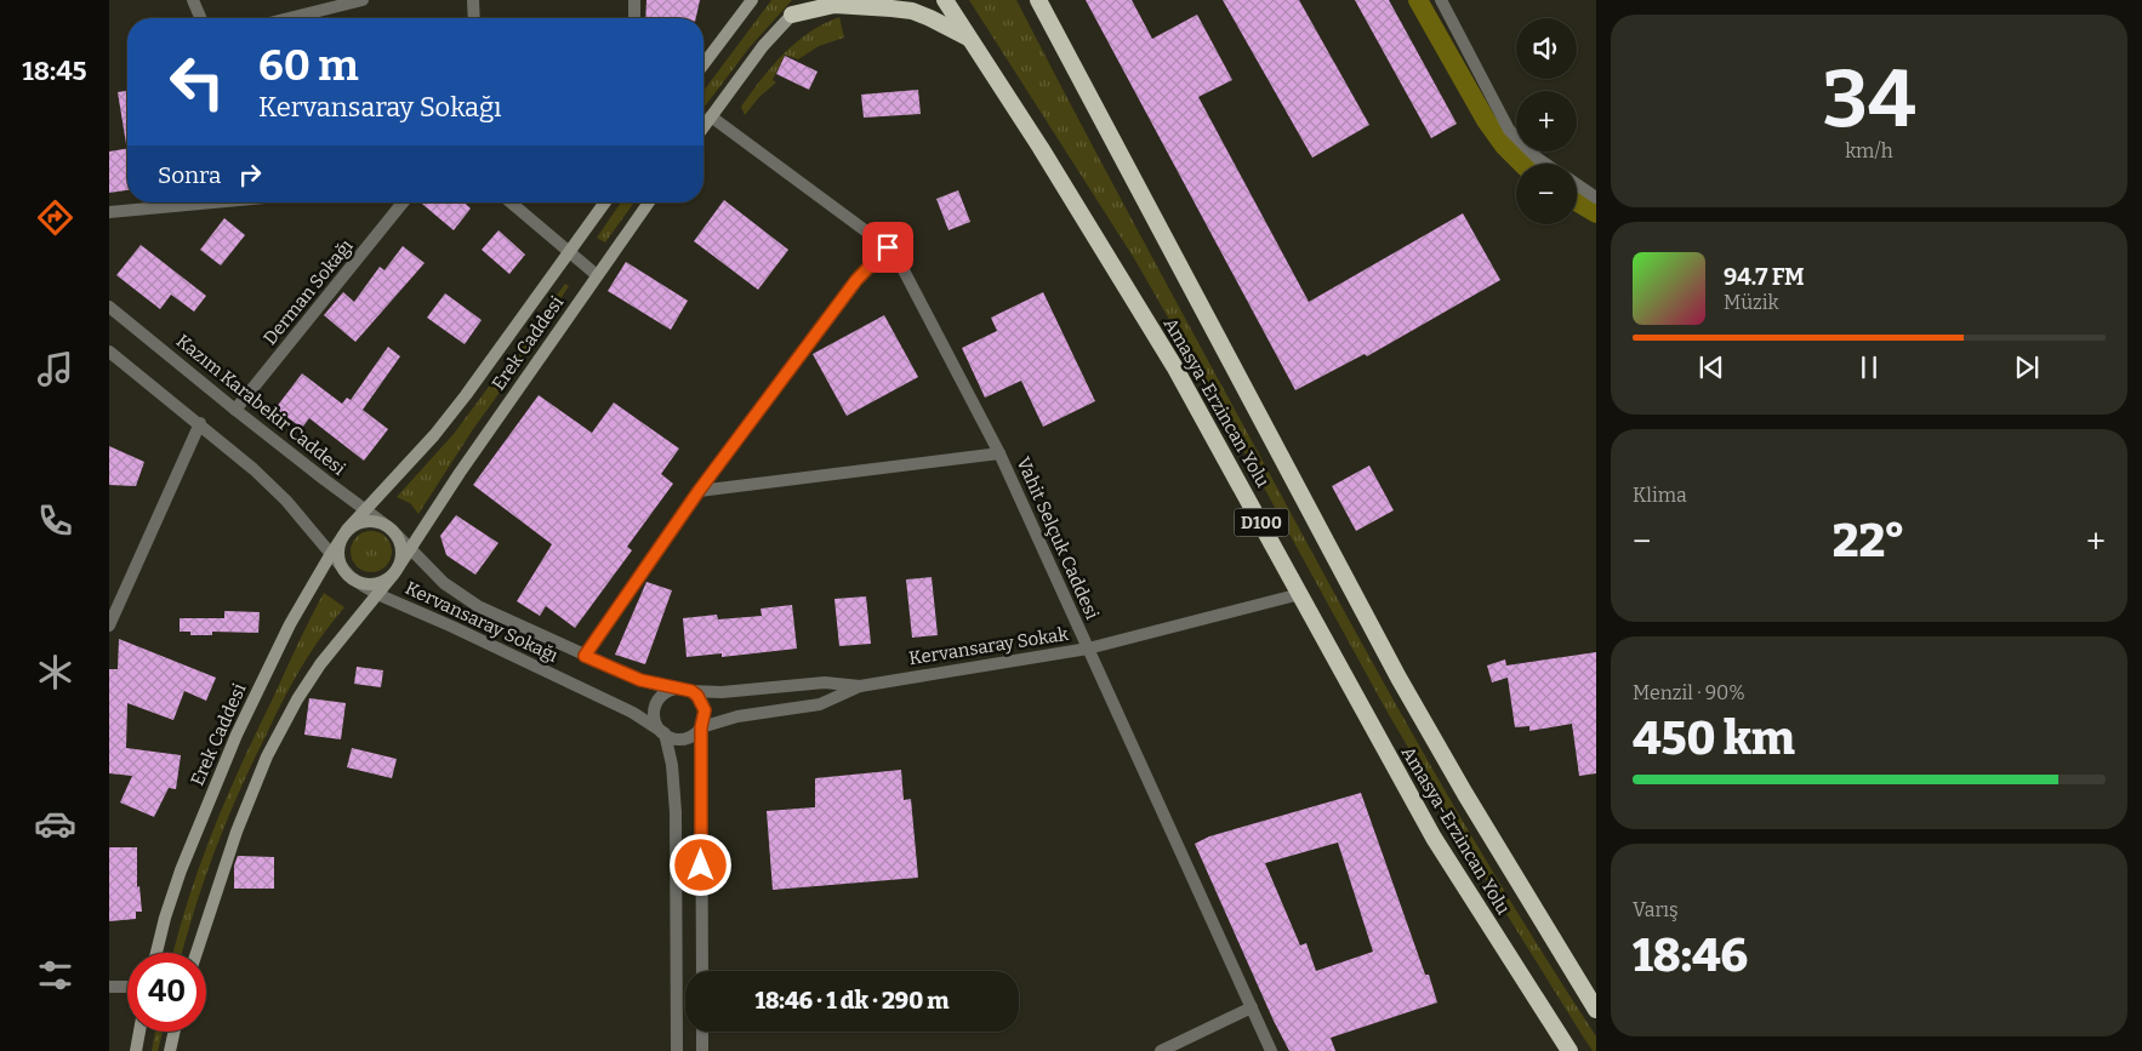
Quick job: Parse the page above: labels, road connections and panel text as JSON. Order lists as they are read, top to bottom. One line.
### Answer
{"streets":{"highway":["Amasya-Erzincan Yolu","D100"],"main road":["Erek Caddesi"],"street":["Derman Sokağı","Kazım Karabekir Caddesi","Vahit Selçuk Caddesi","Kervansaray Sokağı","Kervansaray Sokak"]},"crossings":[["Derman Sokağı","Kazım Karabekir Caddesi"],["Erek Caddesi","Kazım Karabekir Caddesi"],["Erek Caddesi","Kervansaray Sokağı"],["Amasya-Erzincan Yolu","Kervansaray Sokak"],["Kazım Karabekir Caddesi","Kervansaray Sokağı"],["Vahit Selçuk Caddesi","Kervansaray Sokak"],["Kervansaray Sokağı","Kervansaray Sokak"]],"page":{"tabs":"18:45","tile":[["34","km/h"],"Klima",["Menzil · 90%","450 km"],["Varış","18:46"]],"map_buttons":["+","−"],"turn":["60 m","Kervansaray Sokağı"],"then":"Sonra","song":["94.7 FM","Müzik"],"heat":["−","22°","+"],"limit":"40","trip":"18:46 · 1 dk · 290 m"}}
